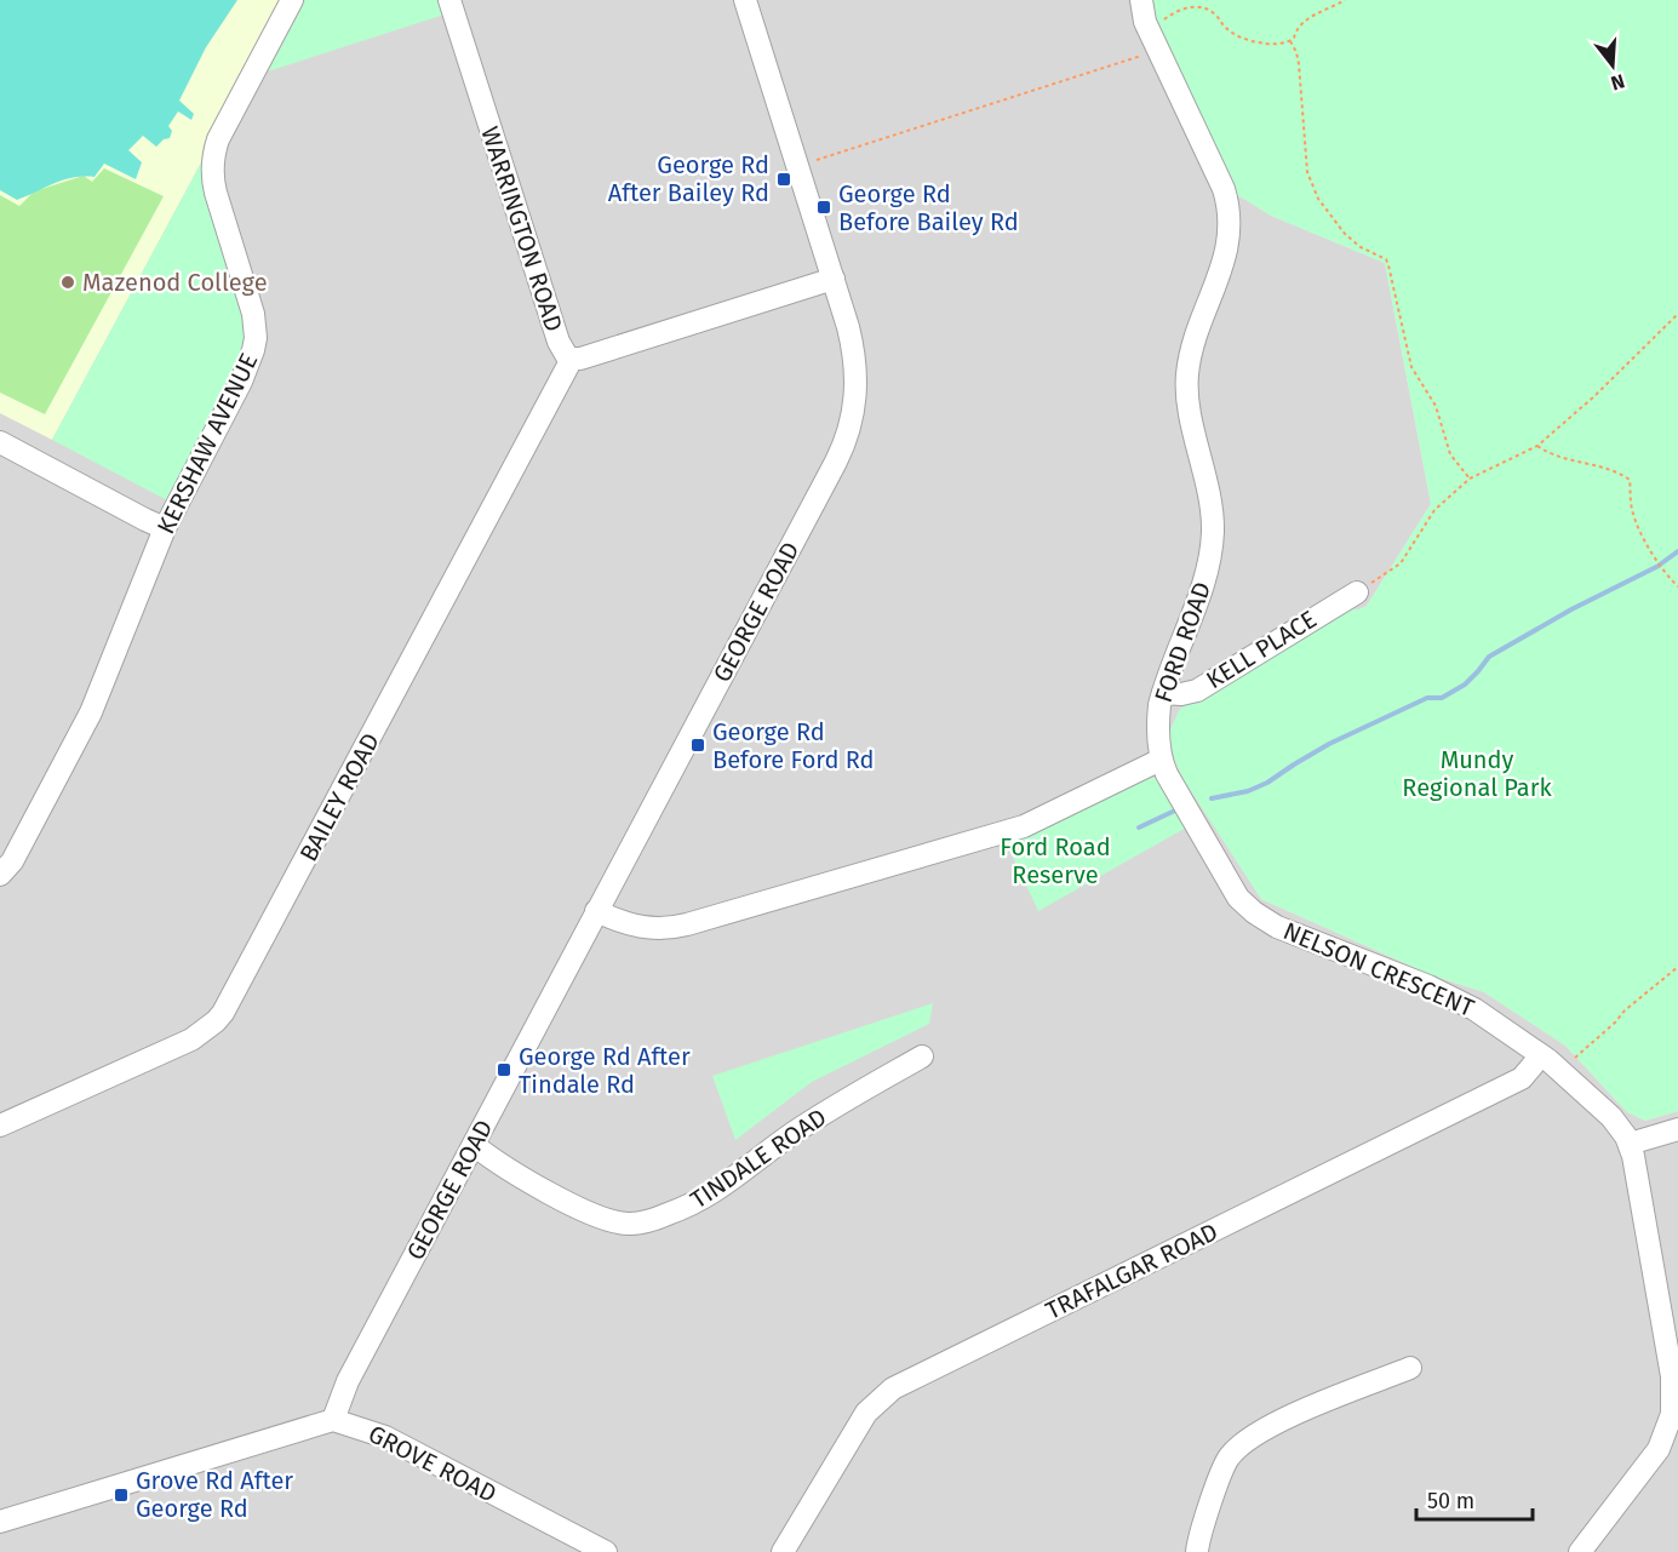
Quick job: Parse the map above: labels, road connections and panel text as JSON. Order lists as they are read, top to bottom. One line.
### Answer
{"streets":{"street":["WARRINGTON ROAD","KERSHAW AVENUE","GEORGE ROAD","FORD ROAD","KELL PLACE","BAILEY ROAD","NELSON CRESCENT","TINDALE ROAD","TRAFALGAR ROAD","GROVE ROAD"]},"crossings":[["WARRINGTON ROAD","GEORGE ROAD"],["WARRINGTON ROAD","BAILEY ROAD"],["GEORGE ROAD","TINDALE ROAD"],["GEORGE ROAD","GROVE ROAD"],["FORD ROAD","KELL PLACE"],["FORD ROAD","NELSON CRESCENT"],["NELSON CRESCENT","TRAFALGAR ROAD"]],"parks":["Mundy Regional Park","Ford Road Reserve"],"places":{"transit":["George Rd After Bailey Rd","George Rd Before Bailey Rd","George Rd Before Ford Rd","George Rd After Tindale Rd","Grove Rd After George Rd"],"other":["Mazenod College"]},"scale_bar":"50 m","north":"bottom"}
